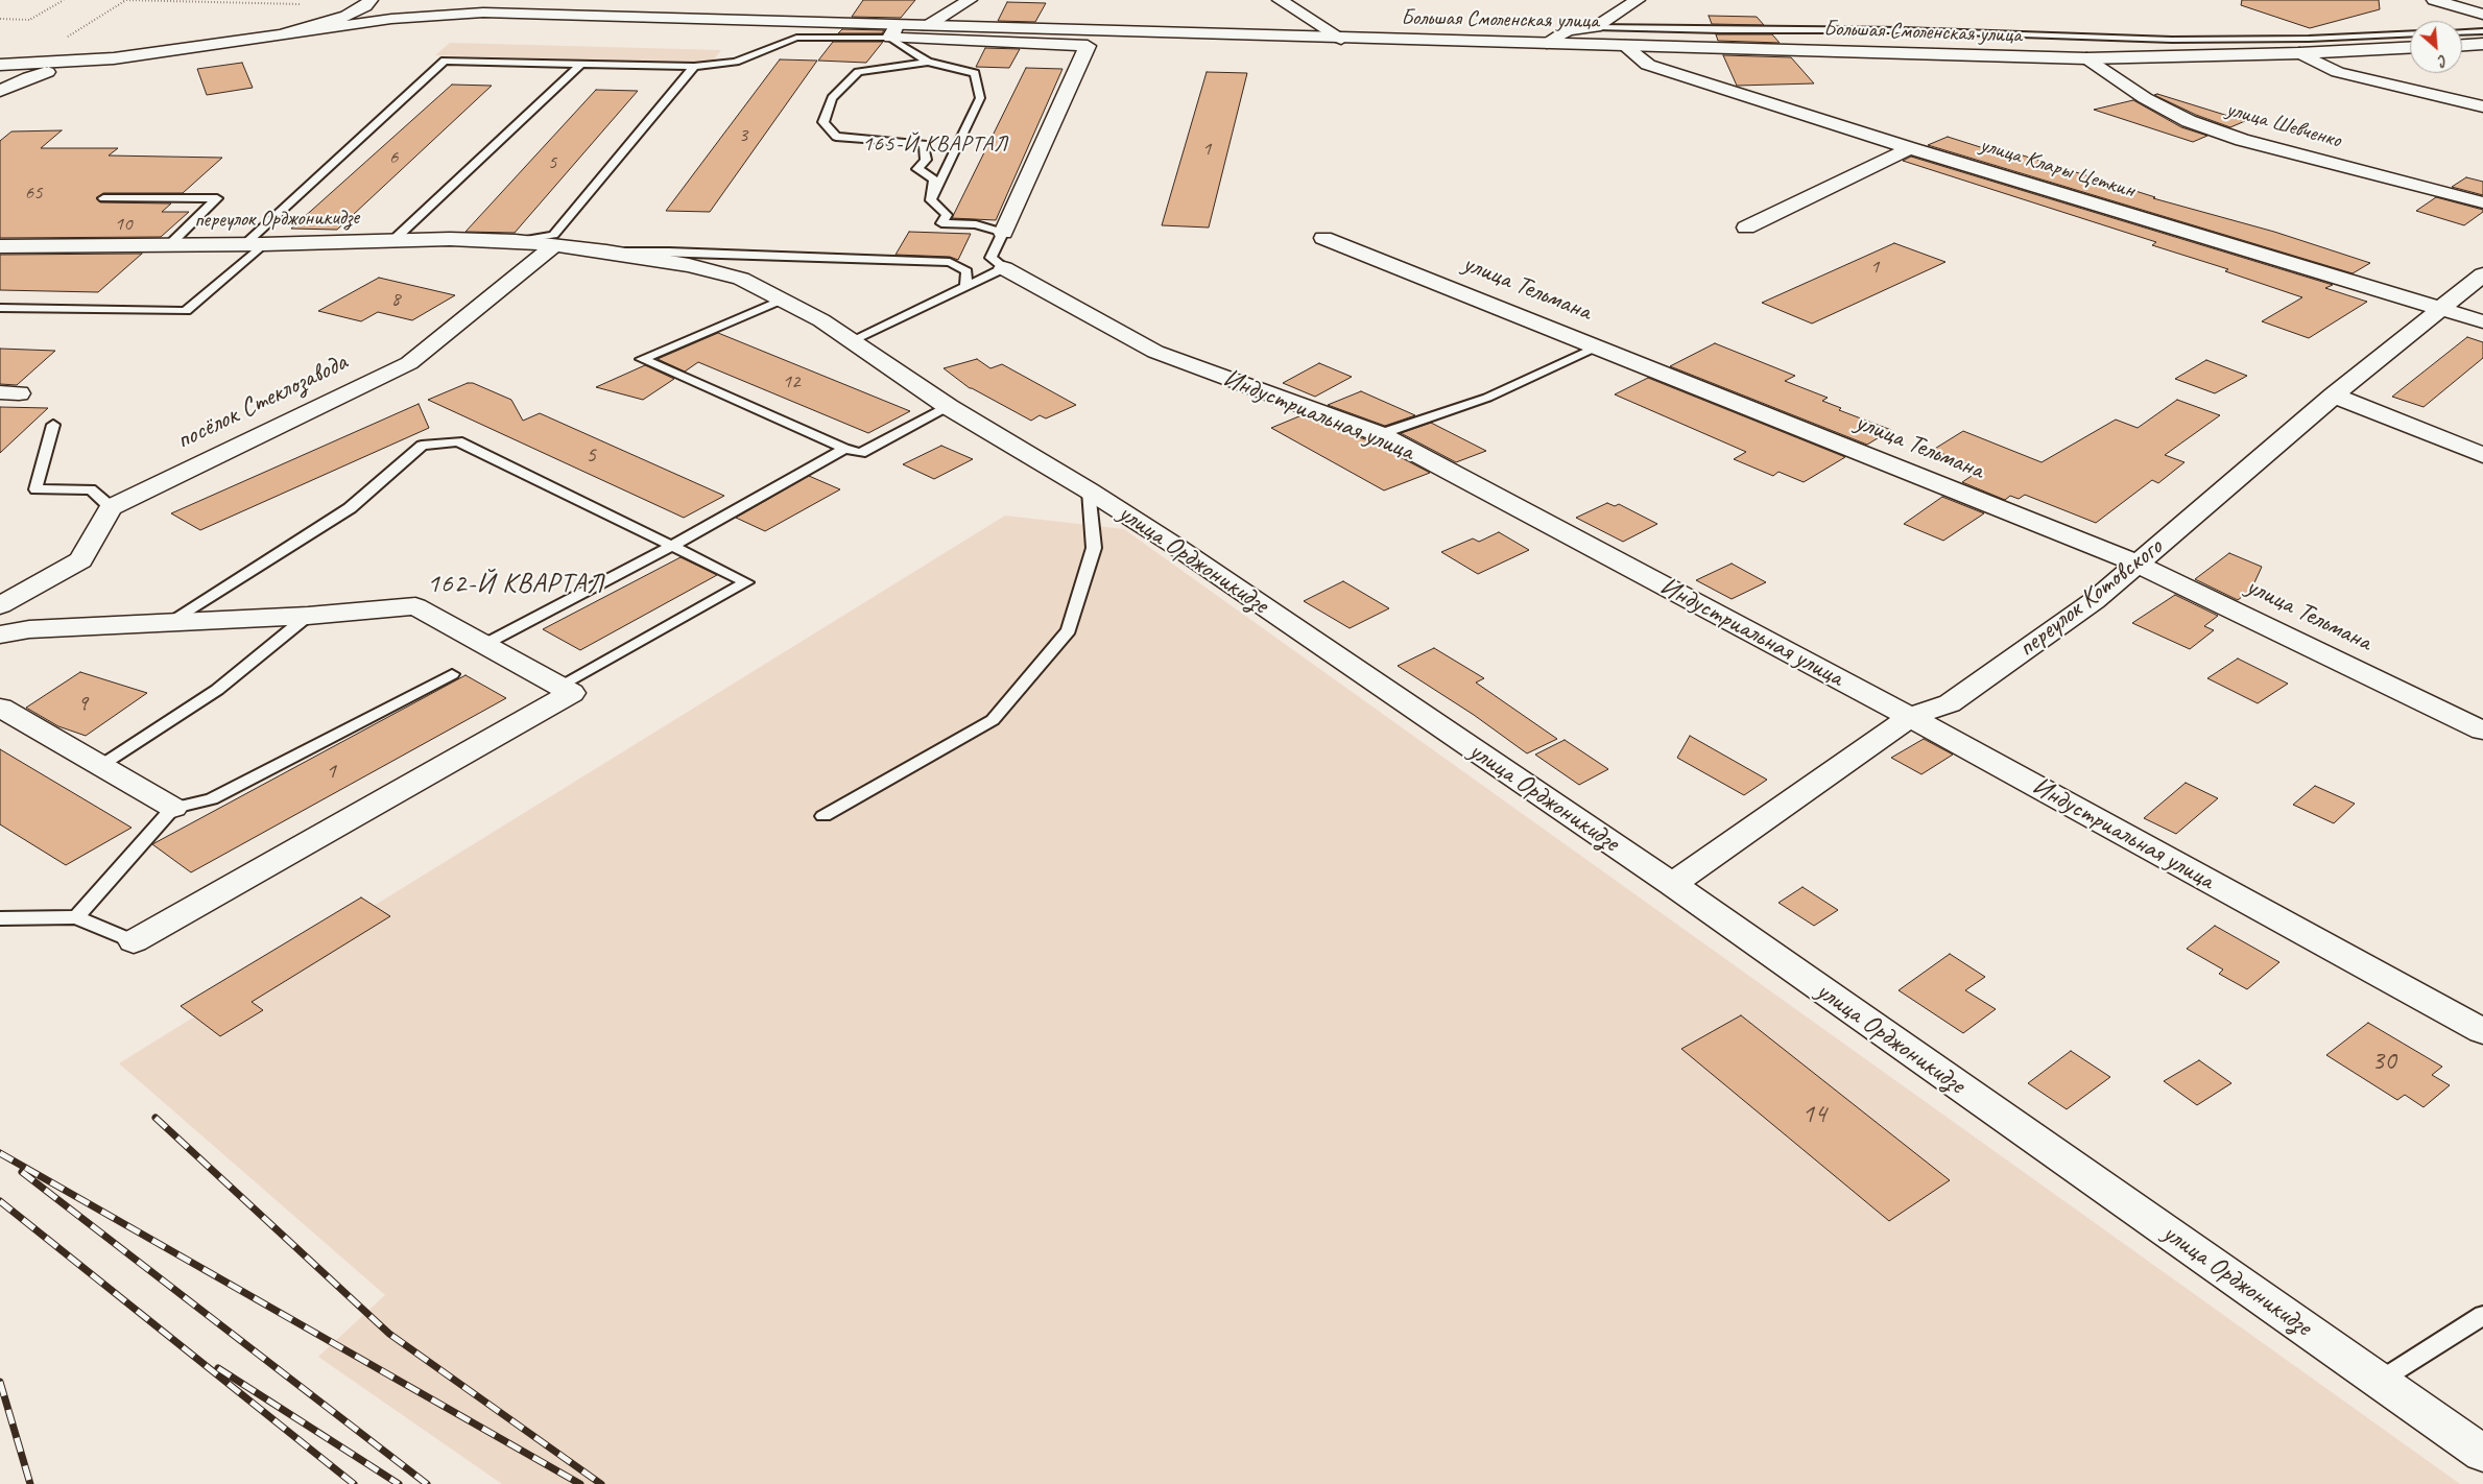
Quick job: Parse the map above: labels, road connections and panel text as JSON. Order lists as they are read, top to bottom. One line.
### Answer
{"streets":{"street":["Большая Смоленская улица","улица Шевченко","улица Клары Цеткин","переулок Орджоникидзе","улица Тельмана","посёлок Стеклозавода","Индустриальная улица","улица Орджоникидзе","переулок Котовского"]},"crossings":[["Большая Смоленская улица","улица Шевченко"],["Большая Смоленская улица","улица Клары Цеткин"],["улица Клары Цеткин","переулок Котовского"],["переулок Орджоникидзе","посёлок Стеклозавода"],["переулок Орджоникидзе","улица Орджоникидзе"],["улица Тельмана","переулок Котовского"],["посёлок Стеклозавода","улица Орджоникидзе"],["Индустриальная улица","переулок Котовского"],["улица Орджоникидзе","переулок Котовского"]],"districts":["165-Й КВАРТАЛ","162-Й КВАРТАЛ"],"house_numbers":["3","1","6","5","65","10","1","8","12","5","9","1","30","14"],"north":"bottom right"}
